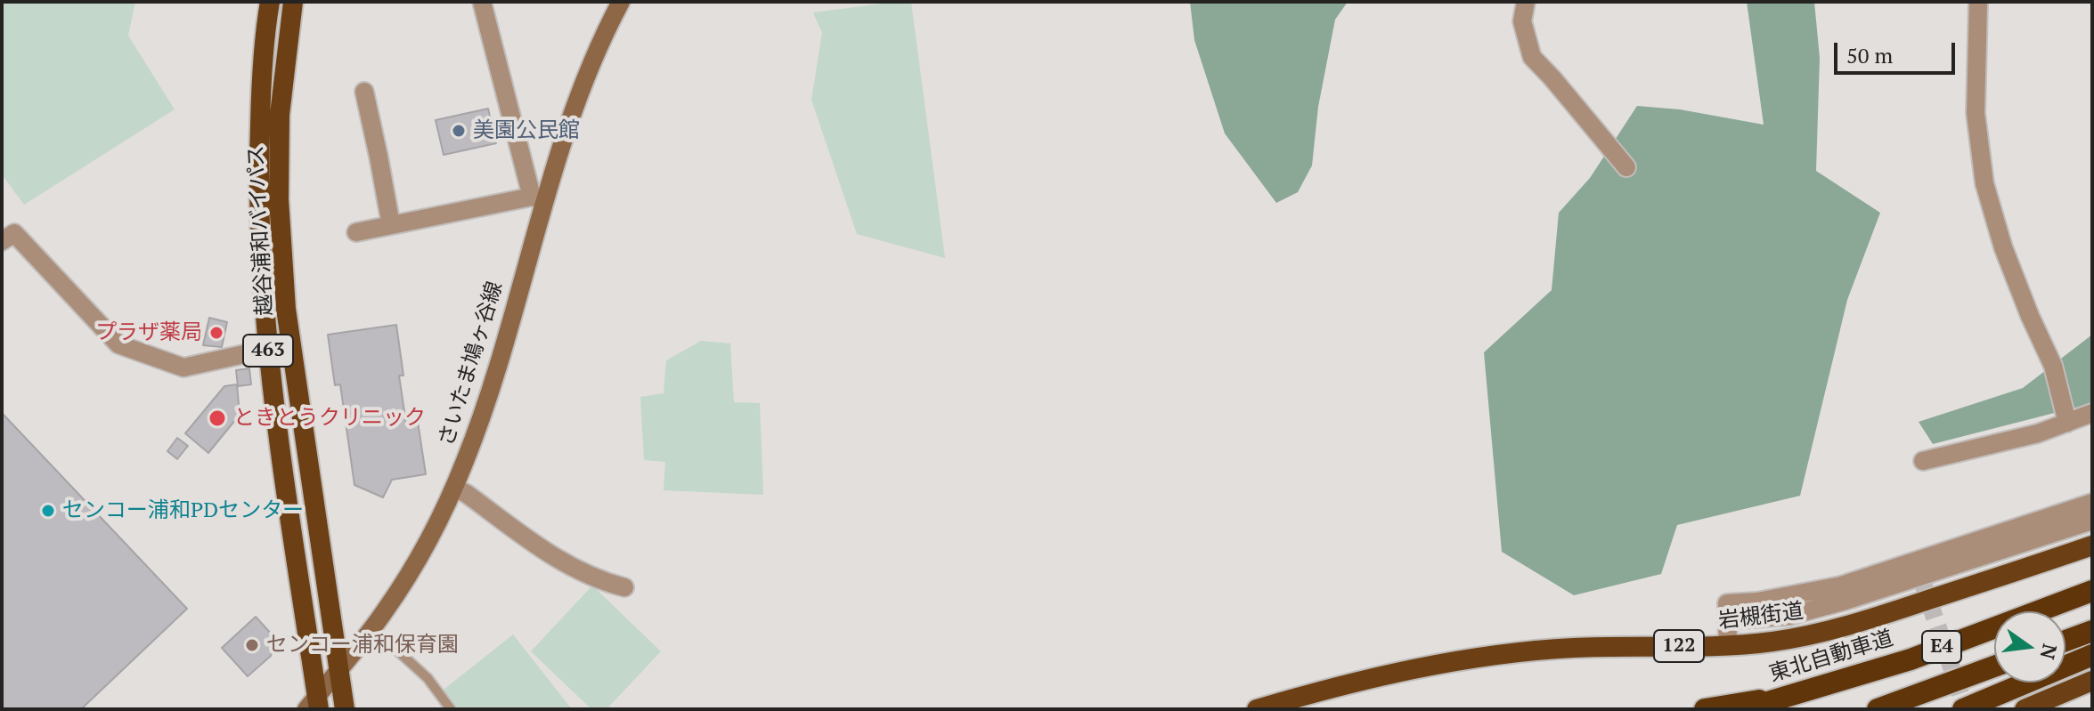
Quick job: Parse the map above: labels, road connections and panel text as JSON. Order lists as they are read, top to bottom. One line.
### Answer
{"streets":{"highway":["越谷浦和バイパス","463","岩槻街道","122","E4","東北自動車道"],"main road":["さいたま鳩ヶ谷線"]},"crossings":[["越谷浦和バイパス","さいたま鳩ヶ谷線"]],"places":["美園公民館","プラザ薬局","ときとうクリニック","センコー浦和PDセンター","センコー浦和保育園"],"scale_bar":"50 m","north":"right"}
